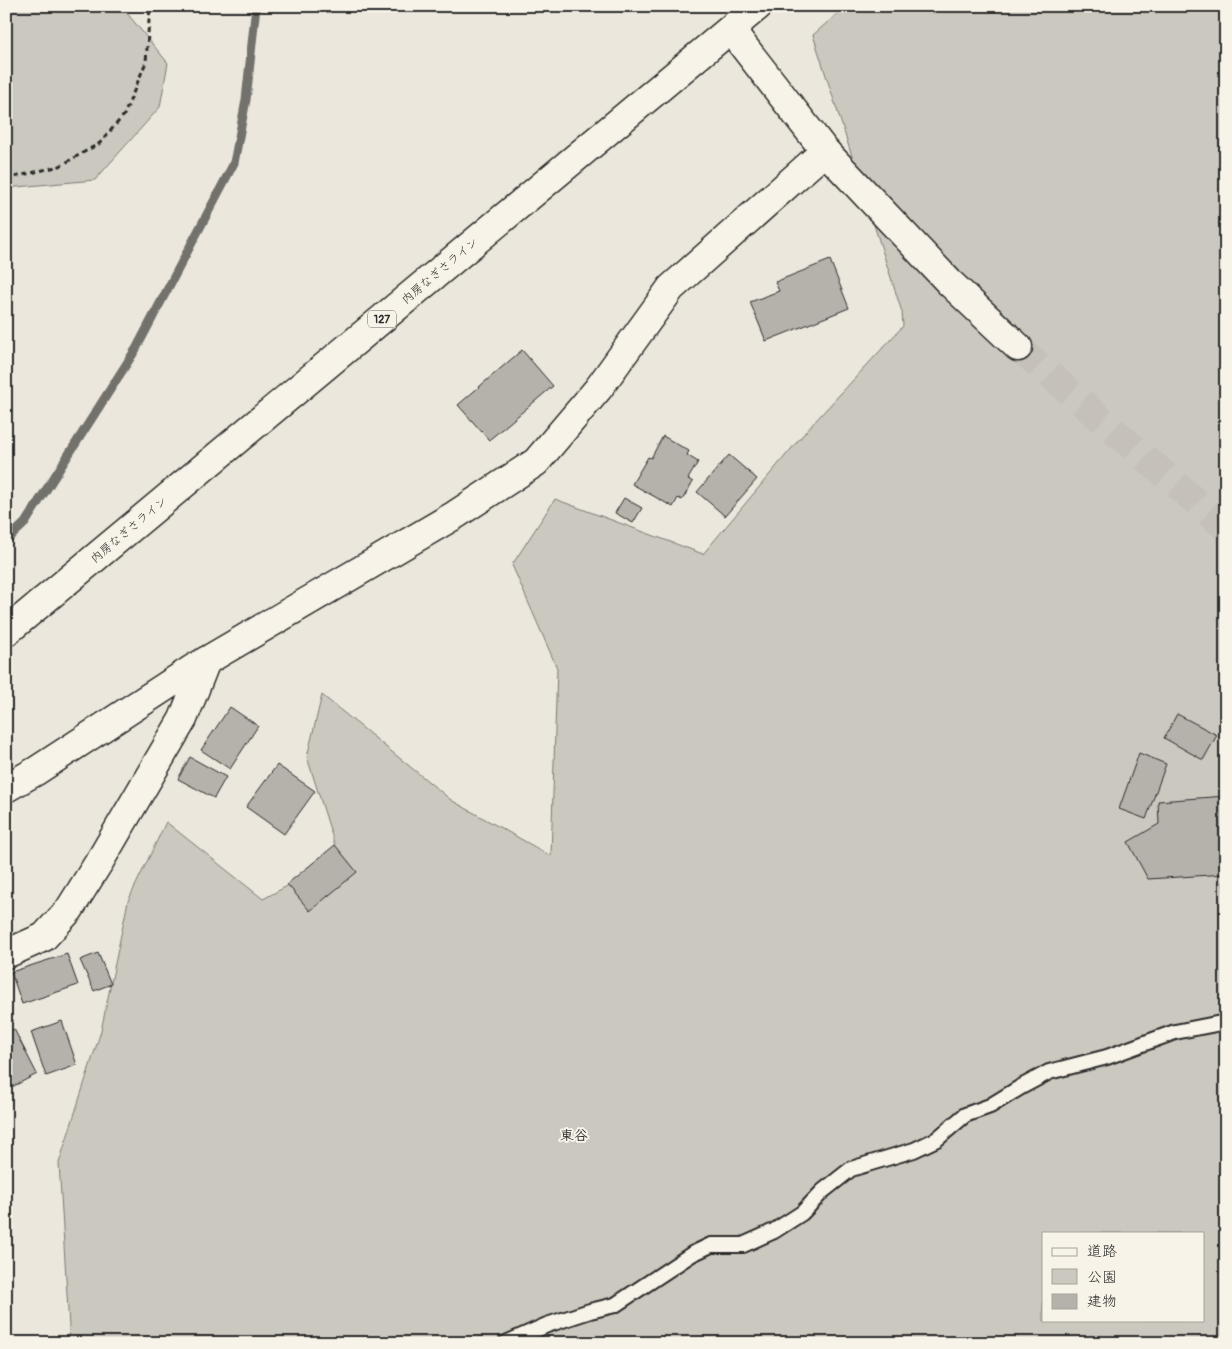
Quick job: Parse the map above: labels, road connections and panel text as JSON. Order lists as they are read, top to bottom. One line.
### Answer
{"streets":{"main road":["内房なぎさライン","127"]},"districts":["東谷"],"legend":["道路","公園","建物"]}
